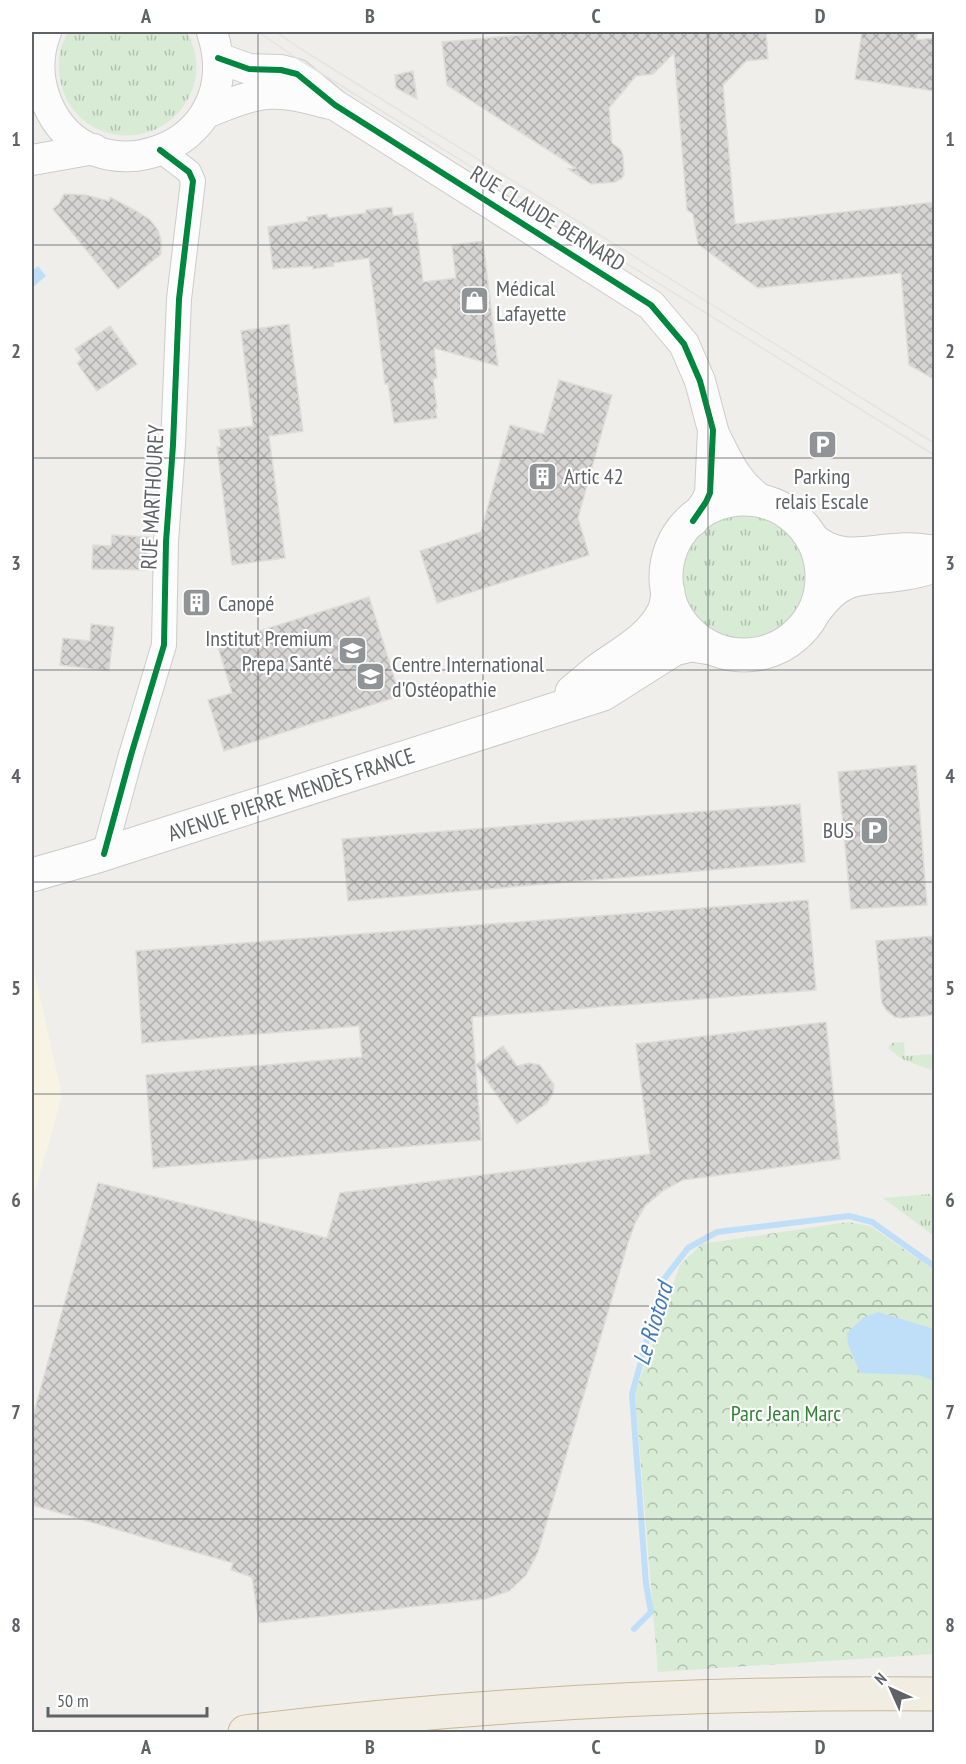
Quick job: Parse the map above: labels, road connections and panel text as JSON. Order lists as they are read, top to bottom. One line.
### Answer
{"streets":{"main road":["AVENUE PIERRE MENDÈS FRANCE"],"street":["RUE CLAUDE BERNARD","RUE MARTHOUREY"]},"crossings":[["RUE CLAUDE BERNARD","AVENUE PIERRE MENDÈS FRANCE"],["RUE MARTHOUREY","AVENUE PIERRE MENDÈS FRANCE"]],"water":["Le Riotord"],"parks":["Parc Jean Marc"],"places":{"shop":["Médical Lafayette"],"parking":["Parking relais Escale","BUS"],"building":["Artic 42","Canopé"],"school or university":["Institut Premium Prepa Santé","Centre International d'Ostéopathie"]},"scale_bar":"50 m","north":"top left","grid":{"columns":["A","B","C","D"],"rows":["1","2","3","4","5","6","7","8"]}}
